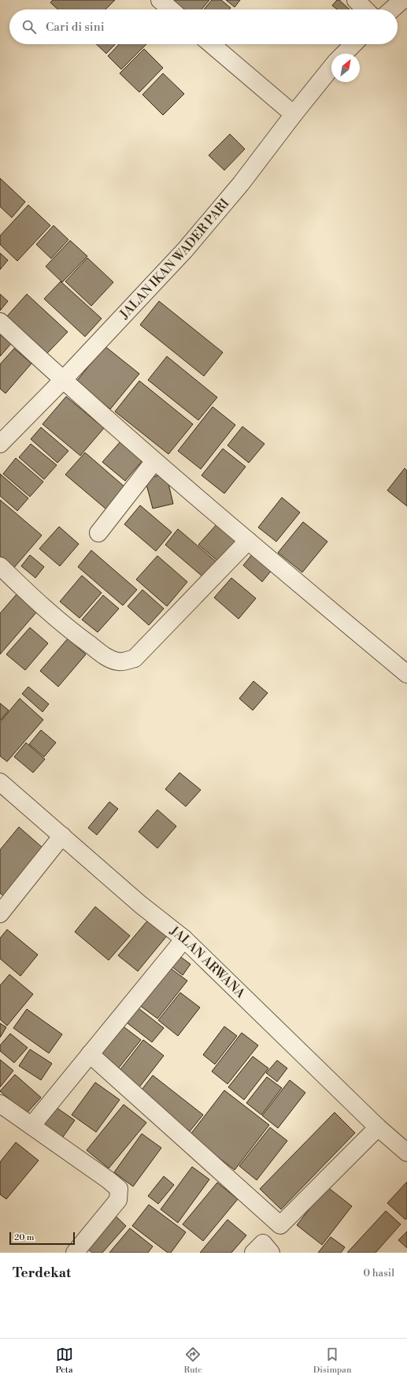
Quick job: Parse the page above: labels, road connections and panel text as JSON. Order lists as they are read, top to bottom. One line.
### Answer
{"streets":{"street":["JALAN IKAN WADER PARI","JALAN ARWANA"]},"scale_bar":"20 m","north":"top right","page":{"search":"Cari di sini","scale":"20 m","heading":["Terdekat","0 hasil"],"nav":["Peta","Rute","Disimpan"]}}
